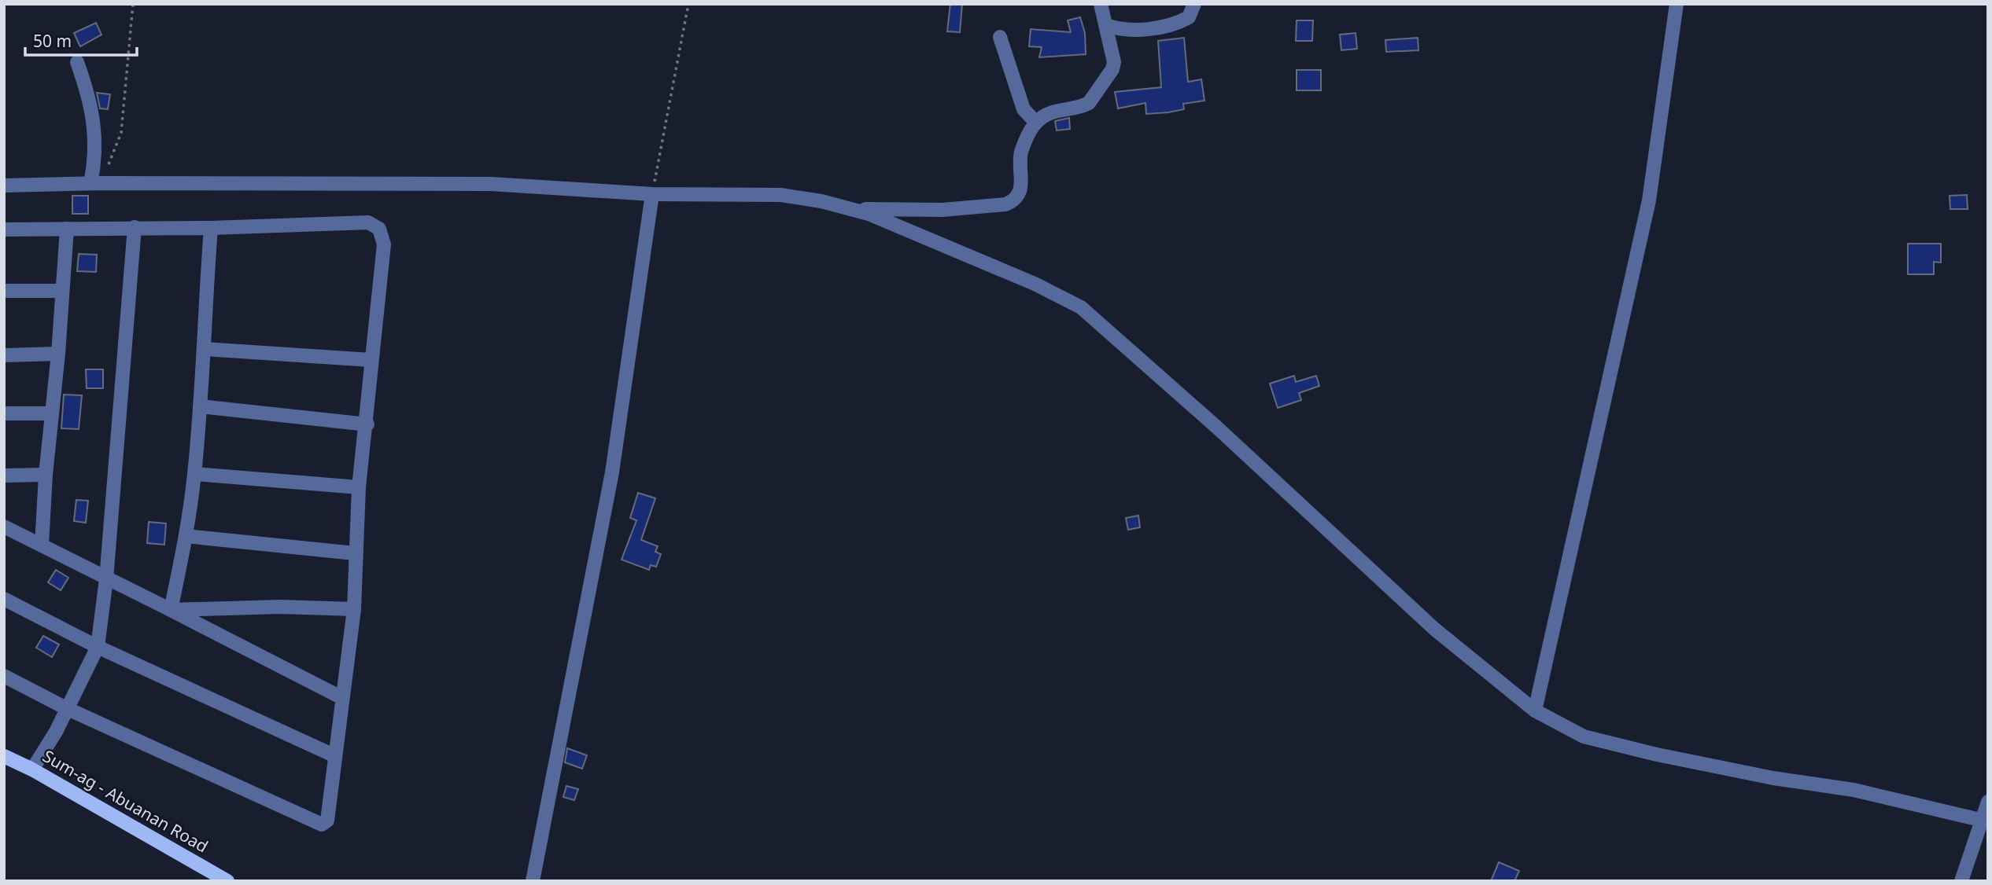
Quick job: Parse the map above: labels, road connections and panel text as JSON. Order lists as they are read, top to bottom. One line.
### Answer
{"streets":{"main road":["Sum-ag - Abuanan Road"]},"scale_bar":"50 m"}
